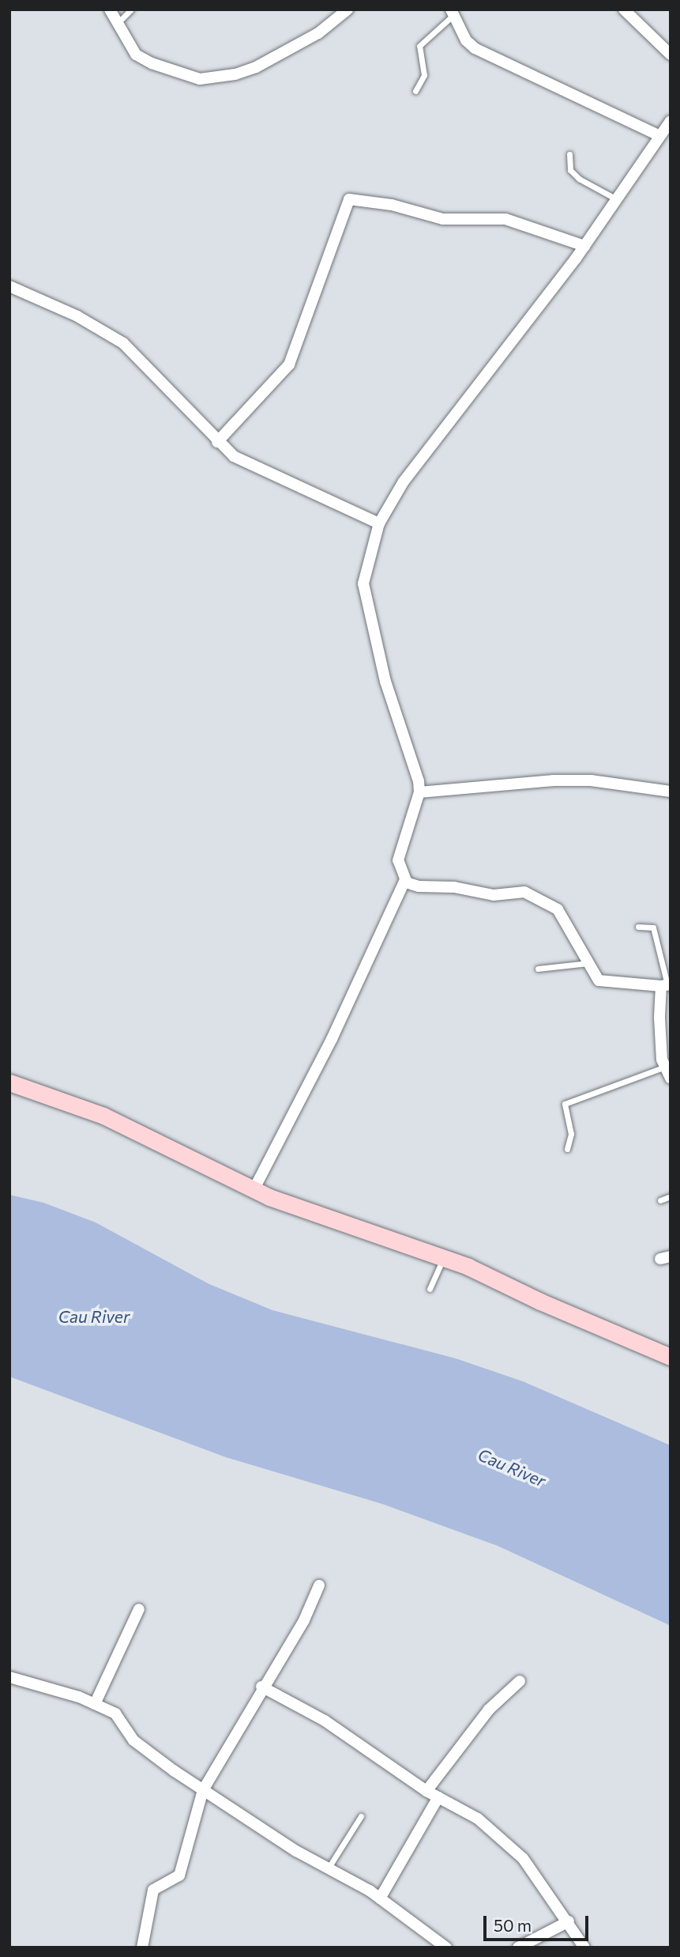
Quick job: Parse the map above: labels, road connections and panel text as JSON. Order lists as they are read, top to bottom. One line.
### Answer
{"water":["Cau River"],"scale_bar":"50 m"}
